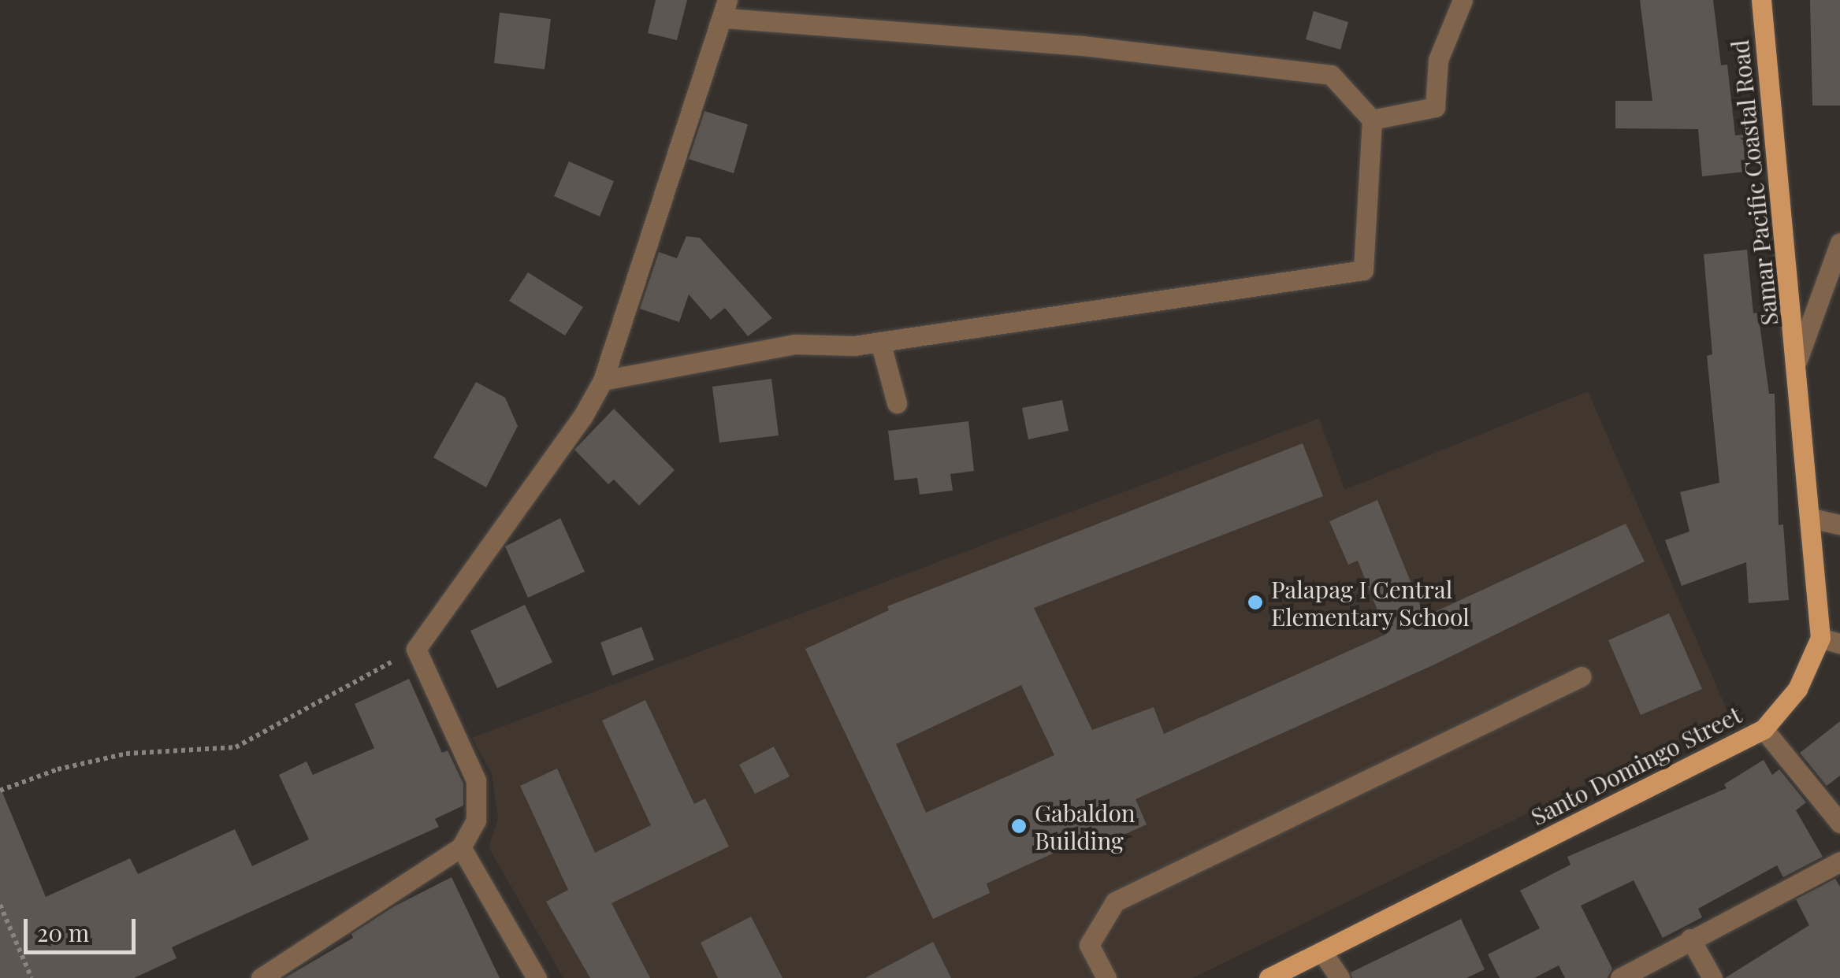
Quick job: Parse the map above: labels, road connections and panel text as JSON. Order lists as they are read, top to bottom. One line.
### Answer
{"streets":{"main road":["Samar Pacific Coastal Road","Santo Domingo Street"]},"crossings":[["Samar Pacific Coastal Road","Santo Domingo Street"]],"places":["Palapag I Central Elementary School","Gabaldon Building"],"scale_bar":"20 m"}
